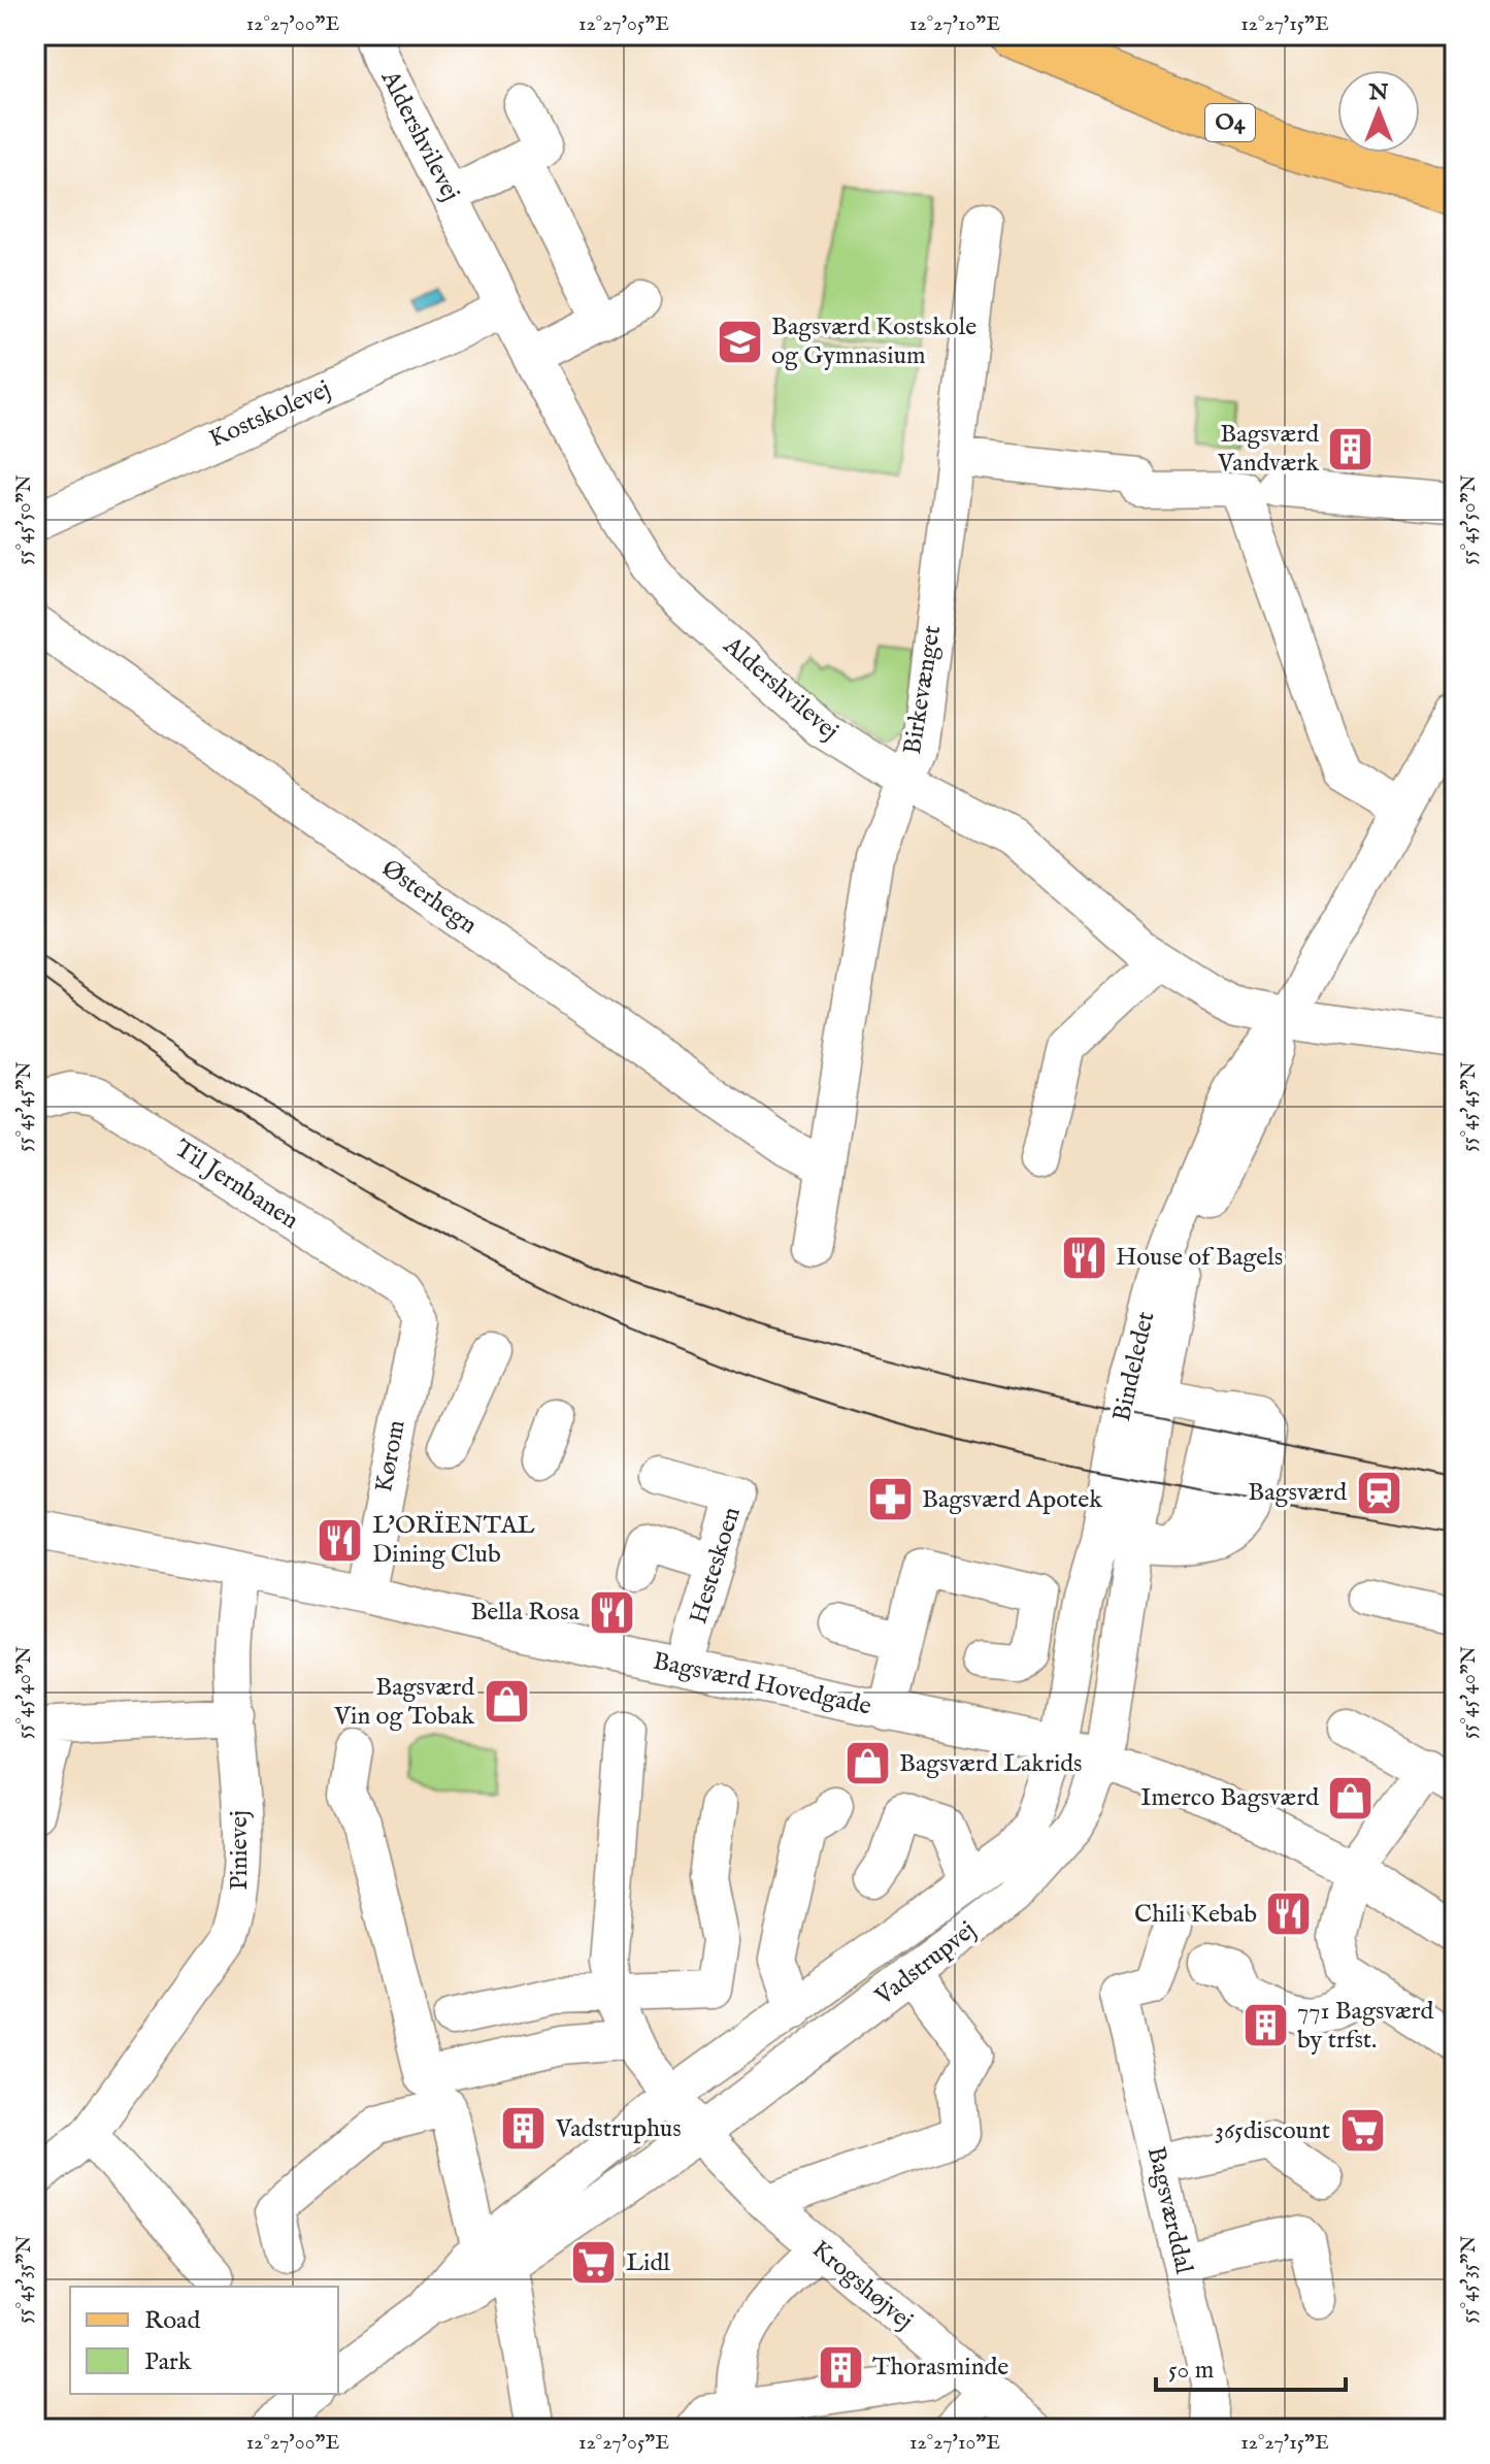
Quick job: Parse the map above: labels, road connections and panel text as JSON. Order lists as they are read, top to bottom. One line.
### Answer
{"streets":{"main road":["O4"],"street":["Aldershvilevej","Kostskolevej","Birkevænget","Østerhegn","Til Jernbanen","Bindeledet","Kørom","Hesteskoen","Bagsværd Hovedgade","Pinievej","Vadstrupvej","Bagsværddal","Krogshøjvej"]},"crossings":[["Aldershvilevej","Kostskolevej"],["Aldershvilevej","Birkevænget"],["Aldershvilevej","Bindeledet"],["Birkevænget","Østerhegn"],["Til Jernbanen","Kørom"],["Bindeledet","Bagsværd Hovedgade"],["Bindeledet","Vadstrupvej"],["Kørom","Bagsværd Hovedgade"],["Hesteskoen","Bagsværd Hovedgade"],["Bagsværd Hovedgade","Pinievej"],["Bagsværd Hovedgade","Vadstrupvej"],["Vadstrupvej","Krogshøjvej"]],"places":{"school or university":["Bagsværd Kostskole og Gymnasium"],"building":["Bagsværd Vandværk","771 Bagsværd by trfst.","Vadstruphus","Thorasminde"],"restaurant":["House of Bagels","L'ORÏENTAL Dining Club","Bella Rosa","Chili Kebab"],"station":["Bagsværd"],"pharmacy":["Bagsværd Apotek"],"shop":["Bagsværd Vin og Tobak","Bagsværd Lakrids","Imerco Bagsværd"],"supermarket":["365discount","Lidl"]},"legend":["Road","Park"],"scale_bar":"50 m","north":"top","coordinates":["12°27'00\"E","12°27'05\"E","12°27'10\"E","12°27'15\"E","55°45'50\"N","55°45'45\"N","55°45'40\"N","55°45'35\"N"]}
